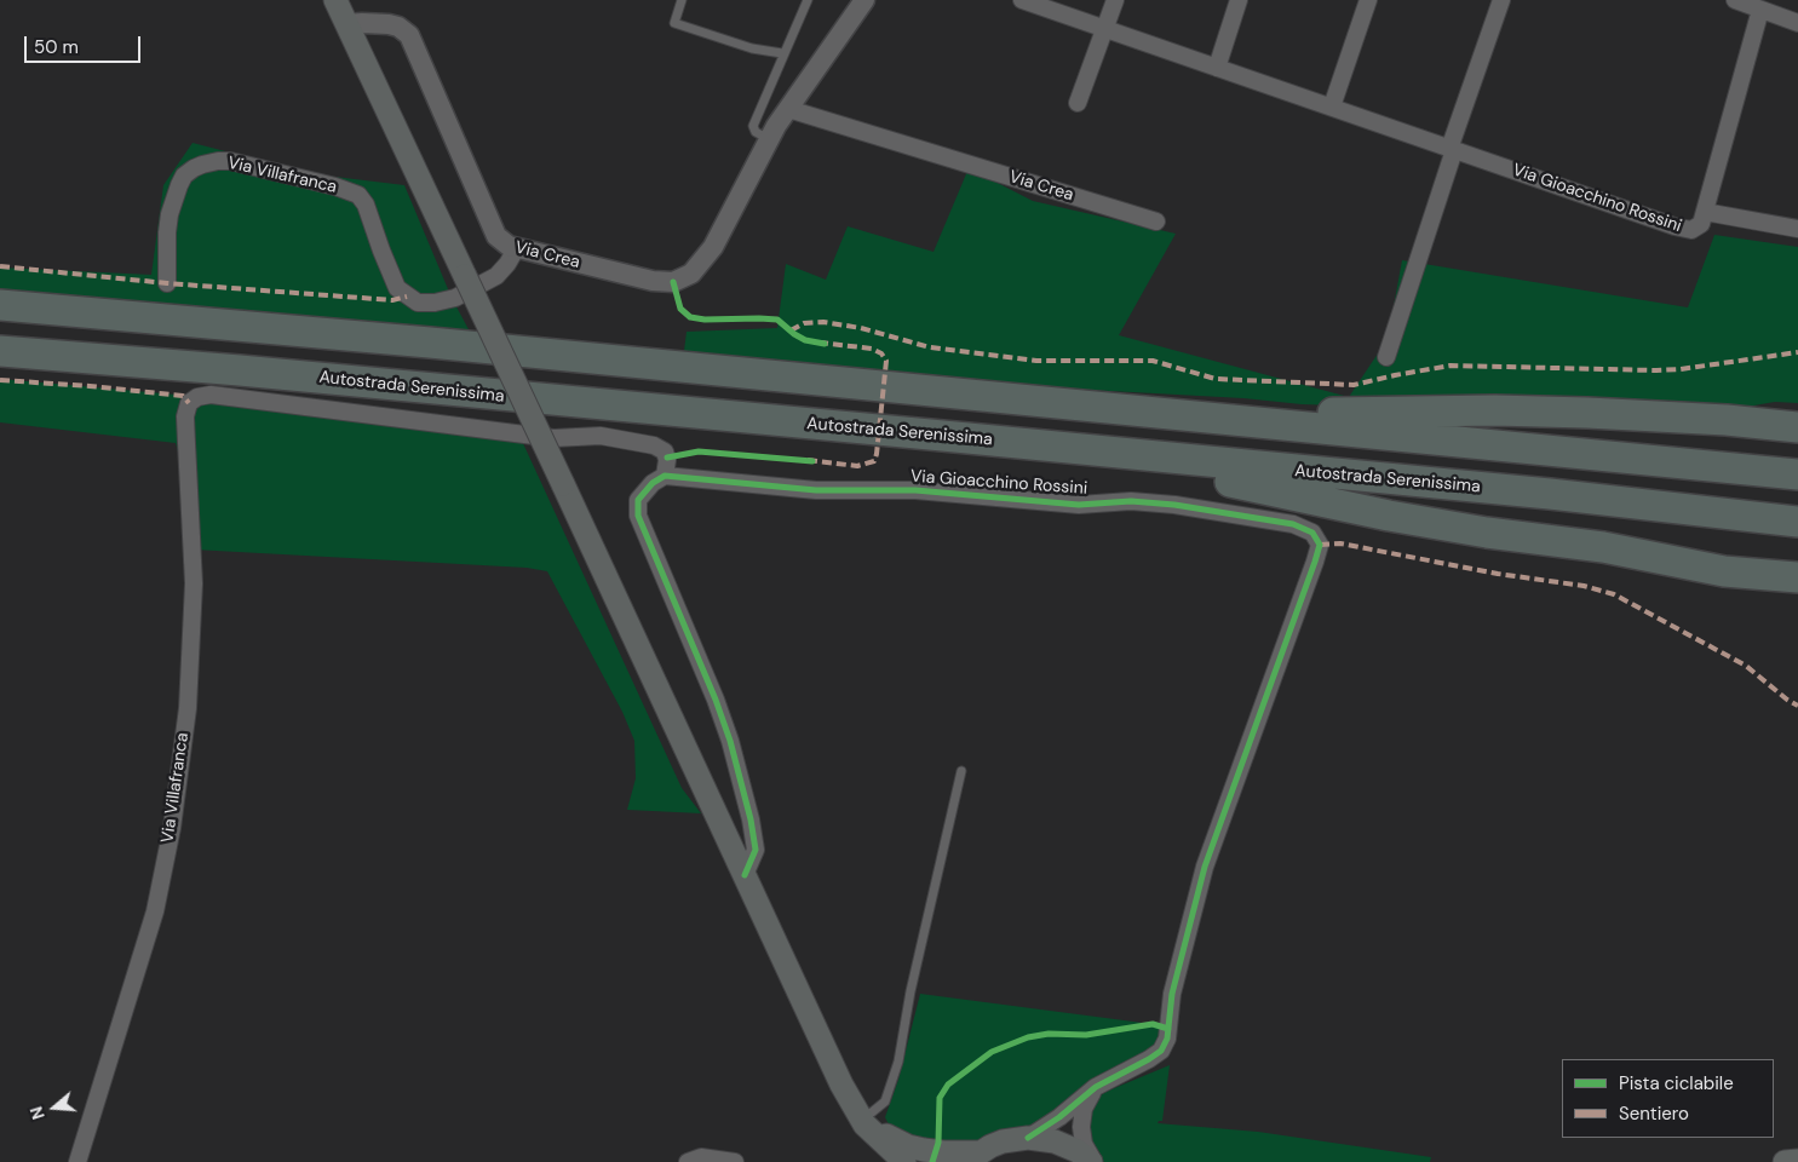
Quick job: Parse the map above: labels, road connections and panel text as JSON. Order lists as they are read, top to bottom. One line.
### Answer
{"streets":{"highway":["Autostrada Serenissima"],"street":["Via Villafranca","Via Crea","Via Gioacchino Rossini"]},"crossings":[["Via Villafranca","Via Crea"],["Via Villafranca","Via Gioacchino Rossini"]],"legend":["Pista ciclabile","Sentiero"],"scale_bar":"50 m","north":"left"}
